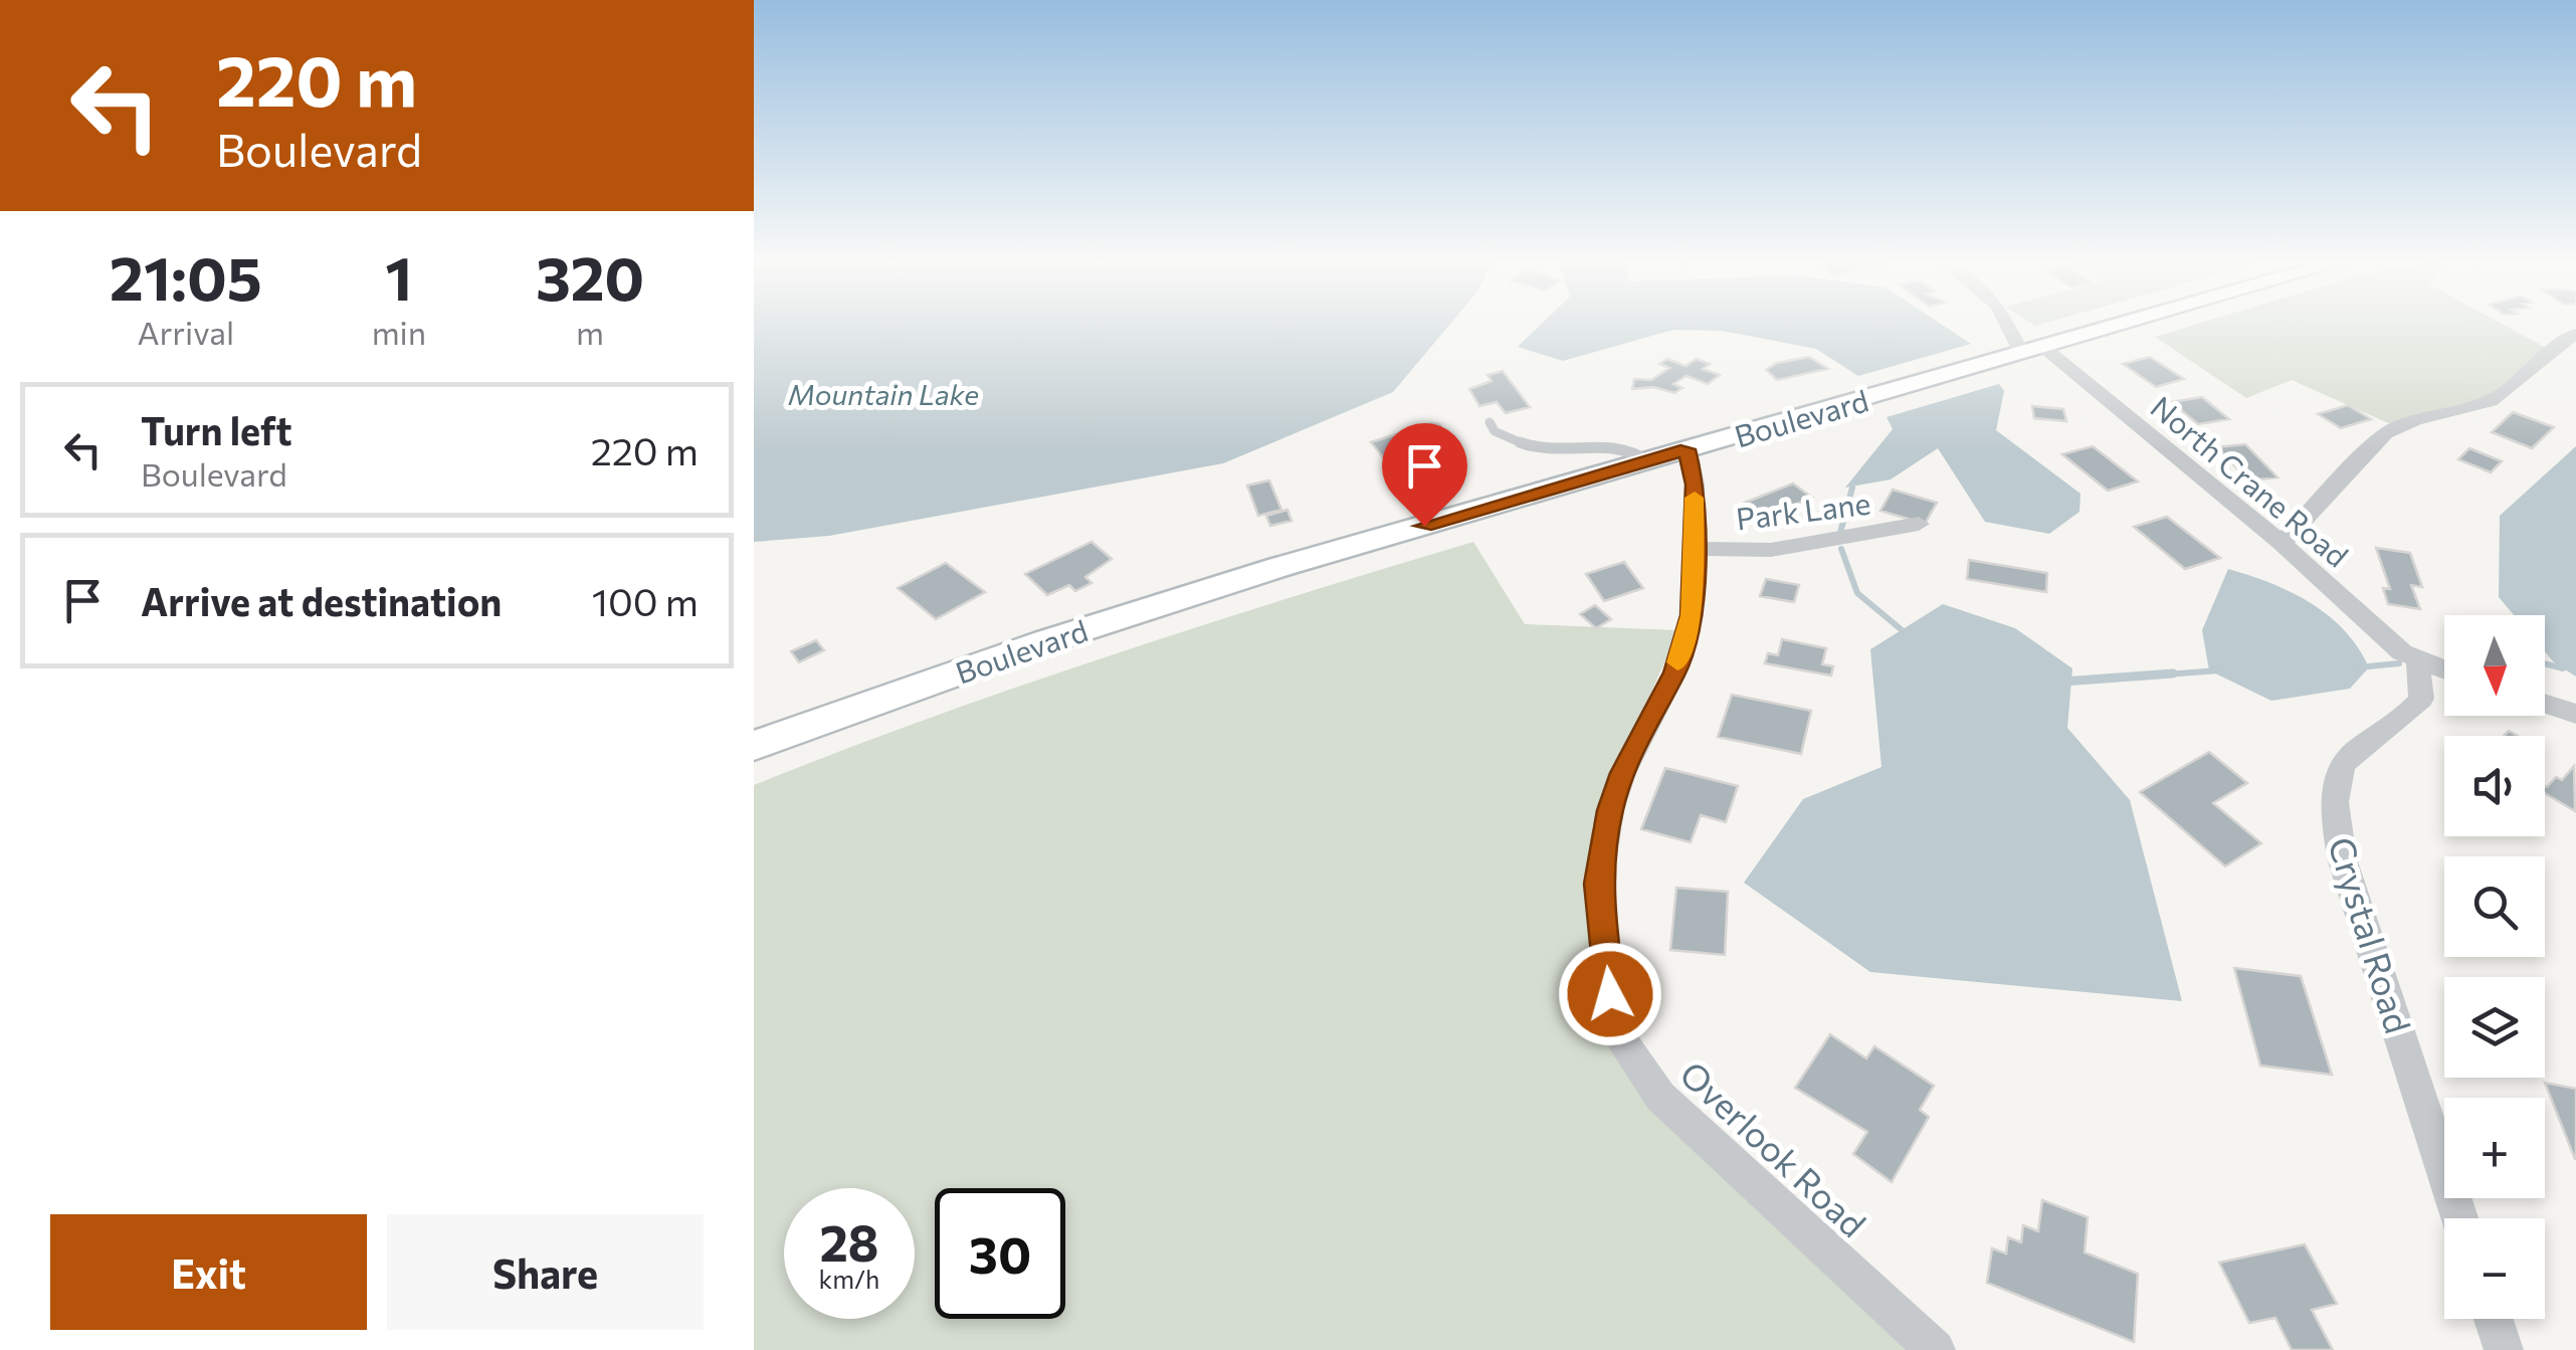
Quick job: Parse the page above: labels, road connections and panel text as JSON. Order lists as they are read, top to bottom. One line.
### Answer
{"streets":{"main road":["Boulevard"],"street":["North Crane Road","Park Lane","Crystal Road","Overlook Road"]},"crossings":[["Boulevard","North Crane Road"],["Boulevard","Overlook Road"],["North Crane Road","Crystal Road"],["Park Lane","Overlook Road"]],"water":["Mountain Lake"],"north":"bottom","page":{"turn":["220 m","Boulevard"],"eta":["21:05","Arrival","1","min","320","m"],"list":[{"name":"Turn left","note":"Boulevard","value":"220 m"},{"name":"Arrive at destination","value":"100 m"}],"map_buttons":["+","−"],"speed":"28 km/h","limit":"30","buttons":["Exit","Share"]}}
